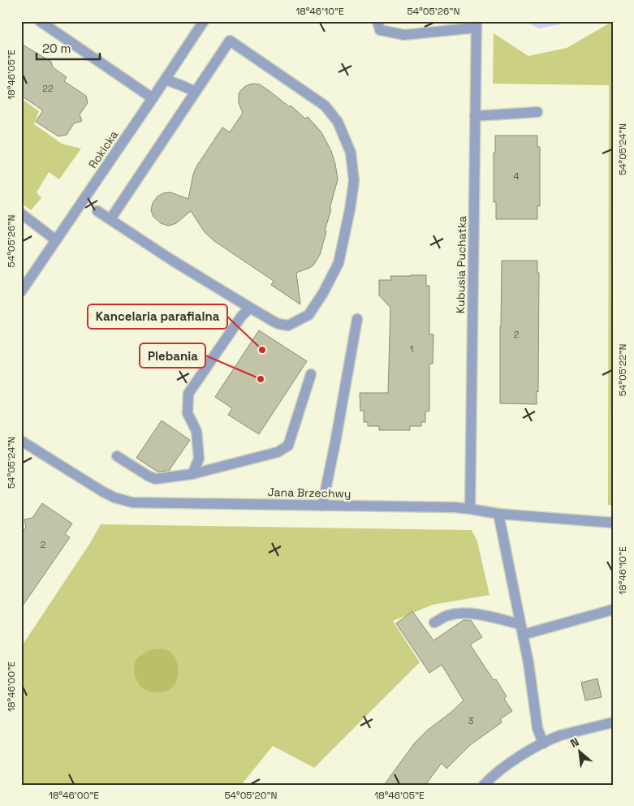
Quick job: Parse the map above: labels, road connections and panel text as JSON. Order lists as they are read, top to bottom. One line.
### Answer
{"streets":{"street":["Rokicka","Kubusia Puchatka","Jana Brzechwy"]},"crossings":[["Kubusia Puchatka","Jana Brzechwy"]],"places":["Kancelaria parafialna","Plebania"],"house_numbers":["22","4","2","1","2","3"],"scale_bar":"20 m","north":"top left","coordinates":["18°46'10\"E","54°05'26\"N","18°46'05\"E","54°05'24\"N","54°05'22\"N","18°46'00\"E","54°05'20\"N"]}
